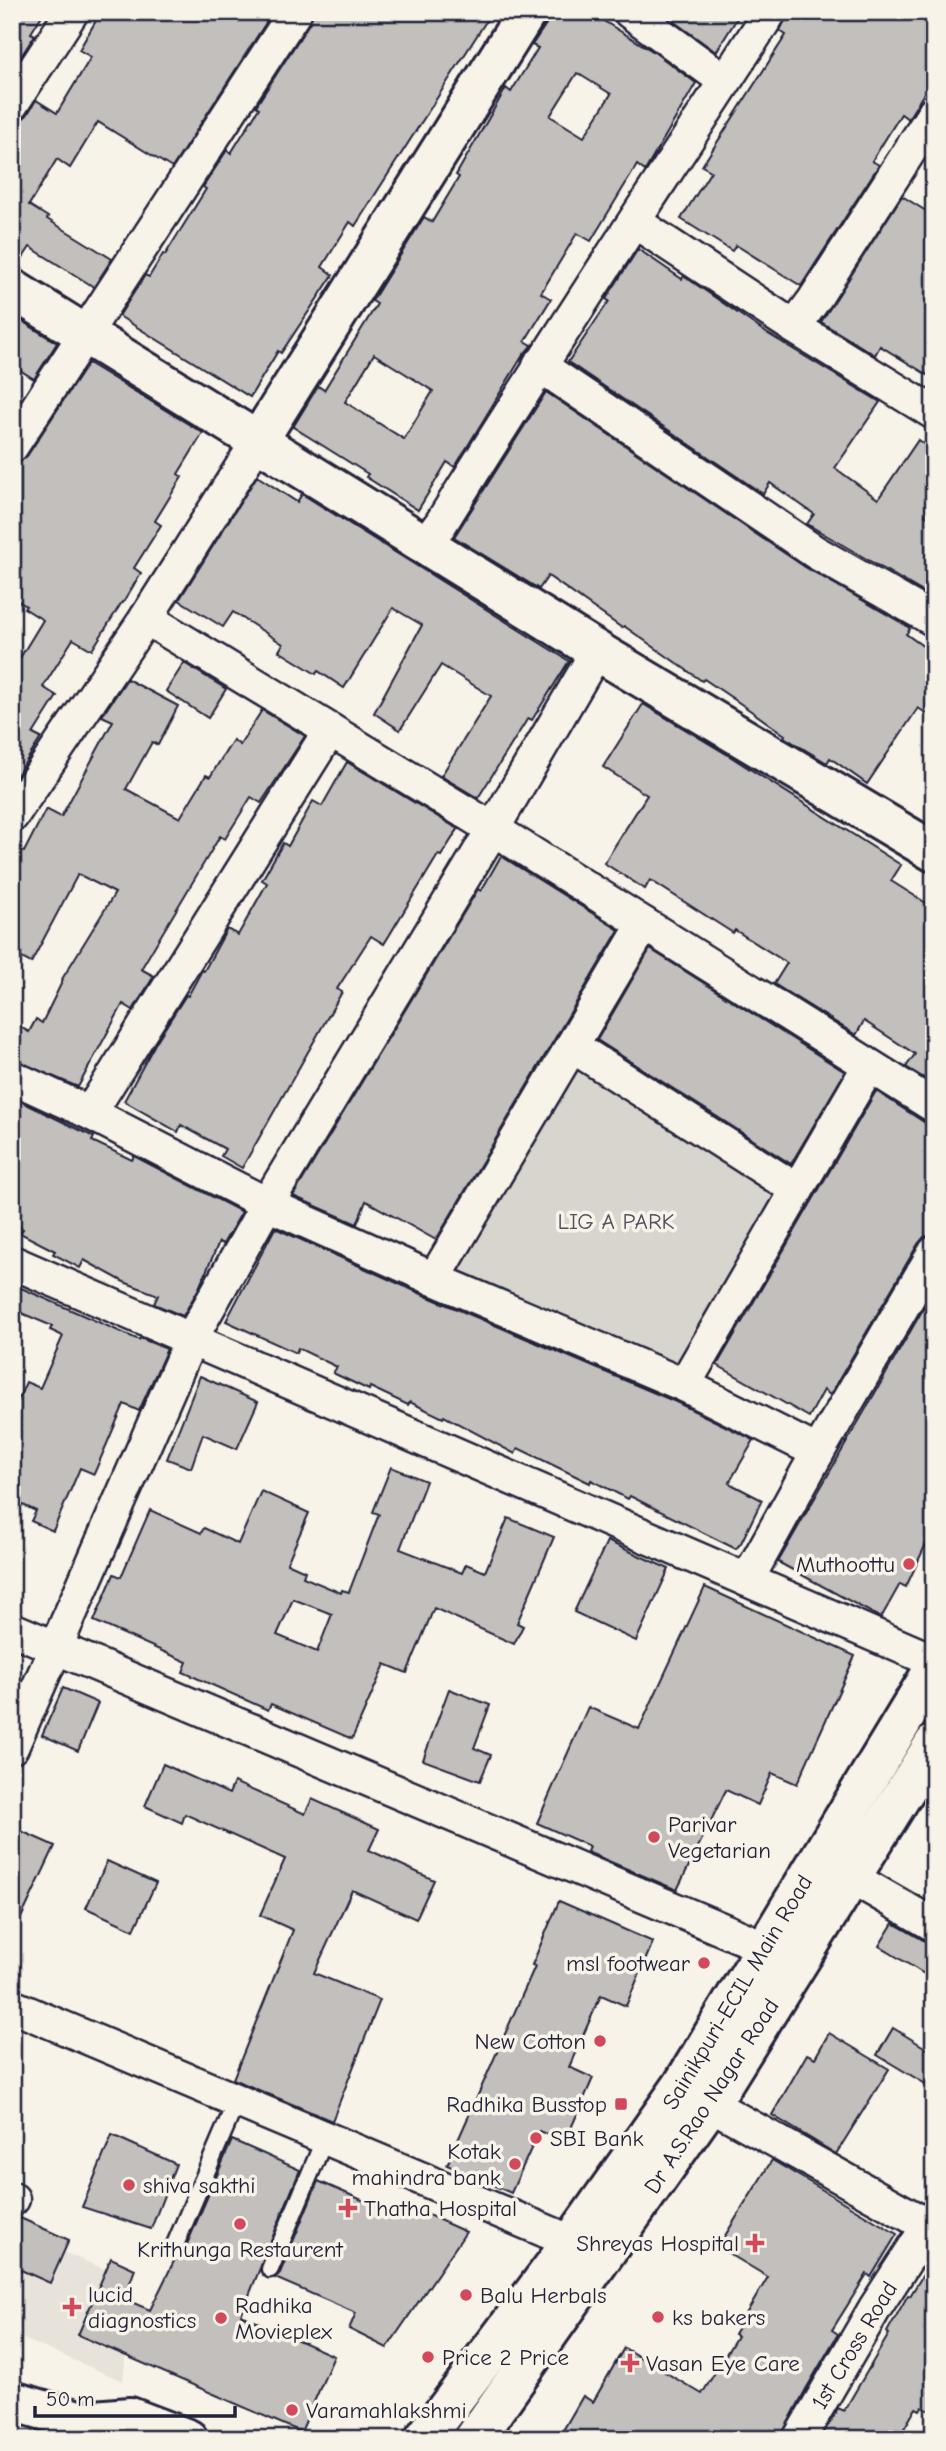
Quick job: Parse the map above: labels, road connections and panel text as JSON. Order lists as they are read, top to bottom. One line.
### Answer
{"streets":{"street":["Sainikpuri-ECIL Main Road","Dr A.S.Rao Nagar Road","1st Cross Road"]},"parks":["LIG A PARK"],"places":{"other":["Muthoottu","Parivar Vegetarian","msl footwear","New Cotton","SBI Bank","Kotak mahindra bank","shiva sakthi","Krithunga Restaurent","Balu Herbals","ks bakers","Radhika Movieplex","Price 2 Price","Varamahlakshmi"],"transit":["Radhika Busstop"],"health":["Thatha Hospital","Shreyas Hospital","lucid diagnostics","Vasan Eye Care"]},"scale_bar":"50 m"}
